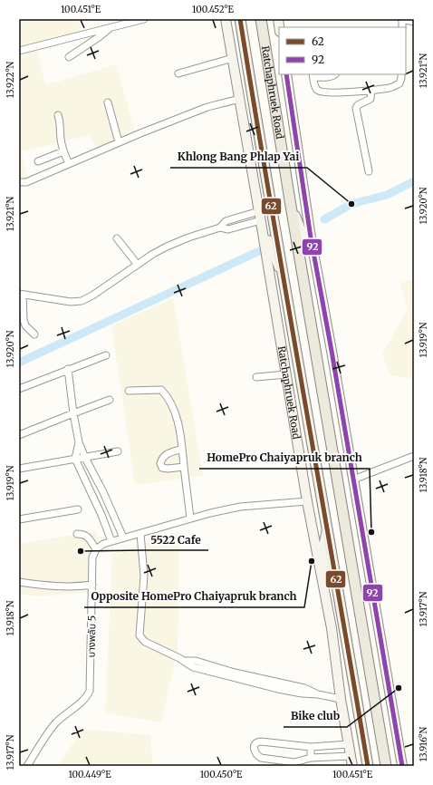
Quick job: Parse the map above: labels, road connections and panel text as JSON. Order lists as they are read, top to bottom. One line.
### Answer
{"streets":{"main road":["Ratchaphruek Road"],"street":["บางพลับ 5"]},"places":["Khlong Bang Phlap Yai","HomePro Chaiyapruk branch","5522 Cafe","Opposite HomePro Chaiyapruk branch","Bike club"],"lines":["transit line 62","transit line 92"],"legend":["62","92"],"coordinates":["100.451°E","100.452°E","13.921°N","13.922°N","13.920°N","13.919°N","13.918°N","13.917°N","13.916°N","100.449°E","100.450°E"]}
